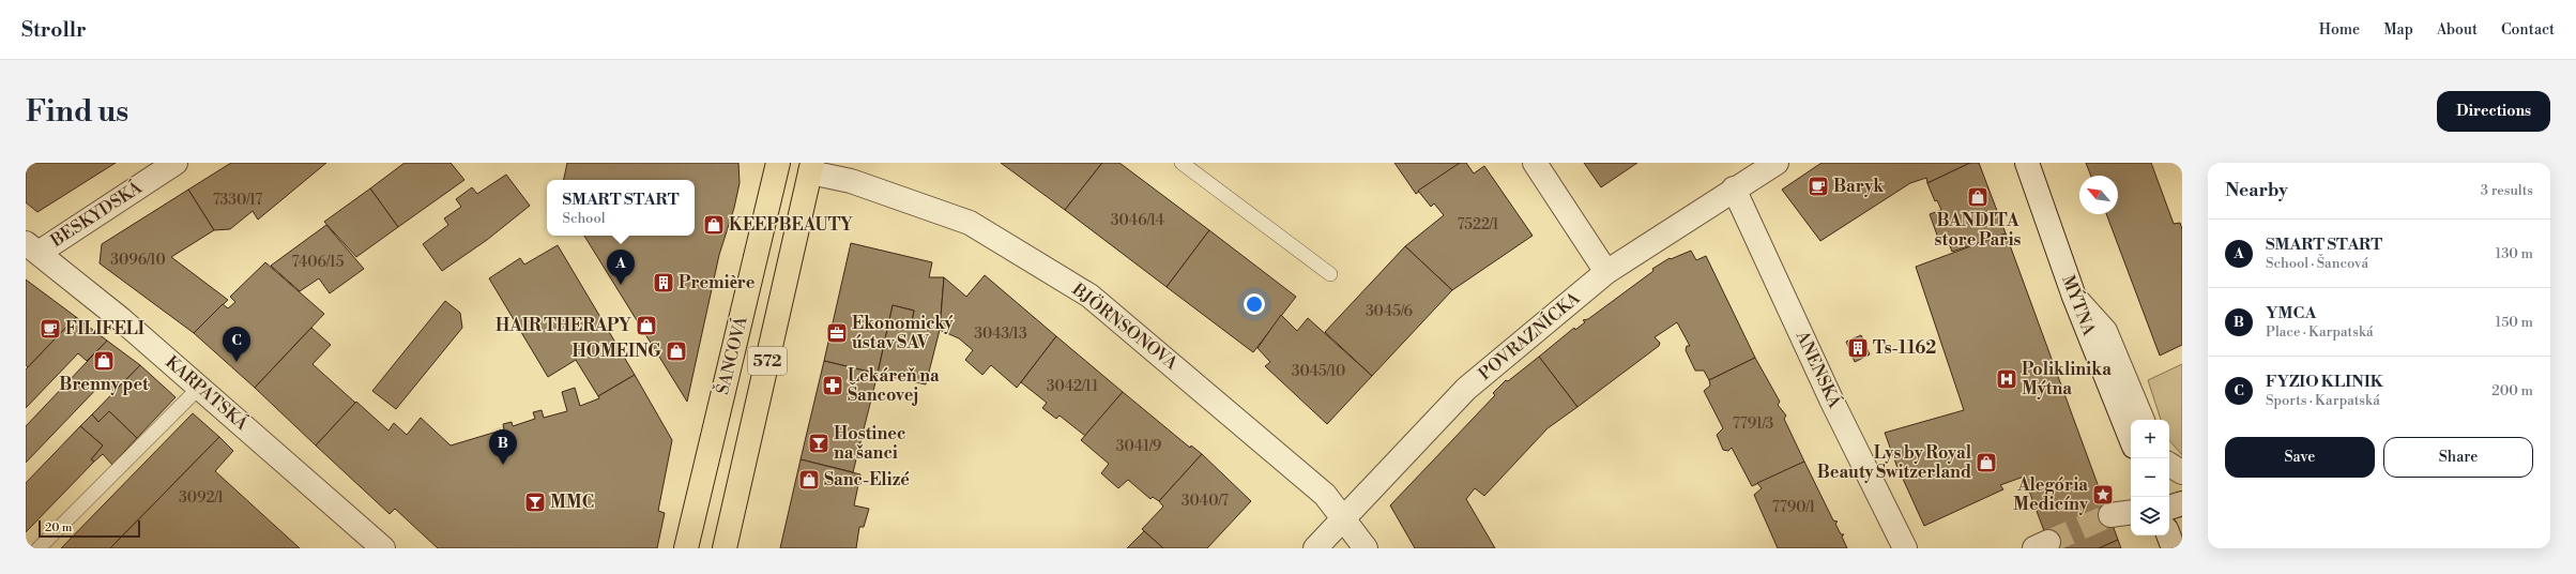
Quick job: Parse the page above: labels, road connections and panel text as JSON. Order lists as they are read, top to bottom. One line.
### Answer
{"streets":{"main road":["ŠANCOVÁ","572"],"street":["BESKYDSKÁ","MÝTNA","BJÖRNSONOVA","POVRAZNÍCKA","ANENSKÁ","KARPATSKÁ"]},"crossings":[["BESKYDSKÁ","KARPATSKÁ"],["BJÖRNSONOVA","POVRAZNÍCKA"],["BJÖRNSONOVA","ŠANCOVÁ"],["POVRAZNÍCKA","ANENSKÁ"]],"places":{"cafe":["Baryk","FILIFELI"],"shop":["BANDITA store Paris","KEEPBEAUTY","HAIR THERAPY","HOMEING","Brenny pet","Lys by Royal Beauty Switzerland","Sanc-Elizé"],"building":["Premiѐre","Ts-1162"],"office":["Ekonomický ústav SAV"],"hospital":["Poliklinika Mýtna"],"pharmacy":["Lekáreň na Šancovej"],"bar":["Hostinec na šanci","MMC"],"place":["Alegória Medicíny"]},"house_numbers":["7330/17","3046/14","7522/1","3096/10","7406/15","3045/6","3043/13","3045/10","3042/11","7791/3","3041/9","3092/1","3040/7","7790/1"],"scale_bar":"20 m","north":"top left","page":{"header":"Strollr","nav":["Home","Map","About","Contact"],"buttons":["Directions",["Save","Share"]],"title":"Find us","heading":["Nearby","3 results"],"popup":["SMART START","School"],"list":[{"mark":"A","name":"SMART START","note":"School · Šancová","value":"130 m"},{"mark":"B","name":"YMCA","note":"Place · Karpatská","value":"150 m"},{"mark":"C","name":"FYZIO KLINIK","note":"Sports · Karpatská","value":"200 m"}],"pins":["A","C","B"],"map_buttons":["+","−"],"scale":"20 m"}}
